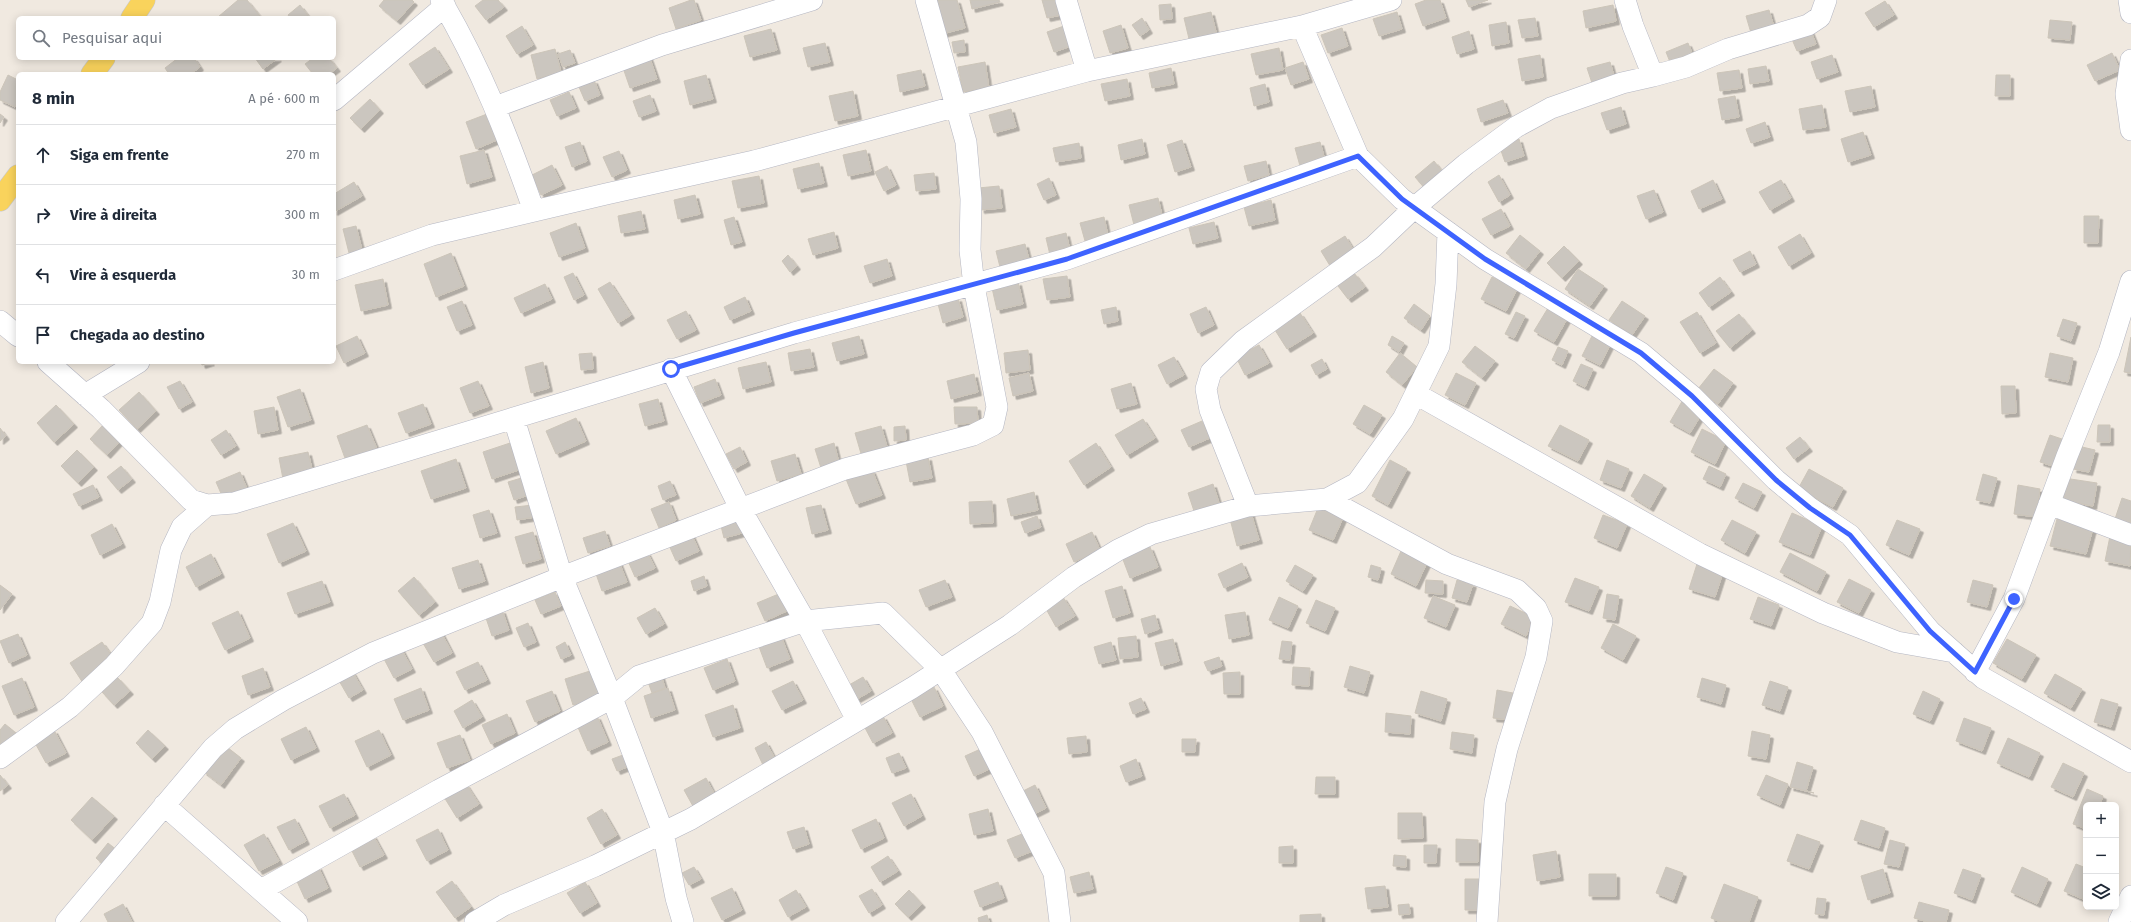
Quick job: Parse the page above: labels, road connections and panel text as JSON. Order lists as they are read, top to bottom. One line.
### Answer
{"page":{"search":"Pesquisar aqui","heading":["8 min","A pé · 600 m"],"list":[["Siga em frente","270 m"],["Vire à direita","300 m"],["Vire à esquerda","30 m"],"Chegada ao destino"],"map_buttons":["+","−"]}}
